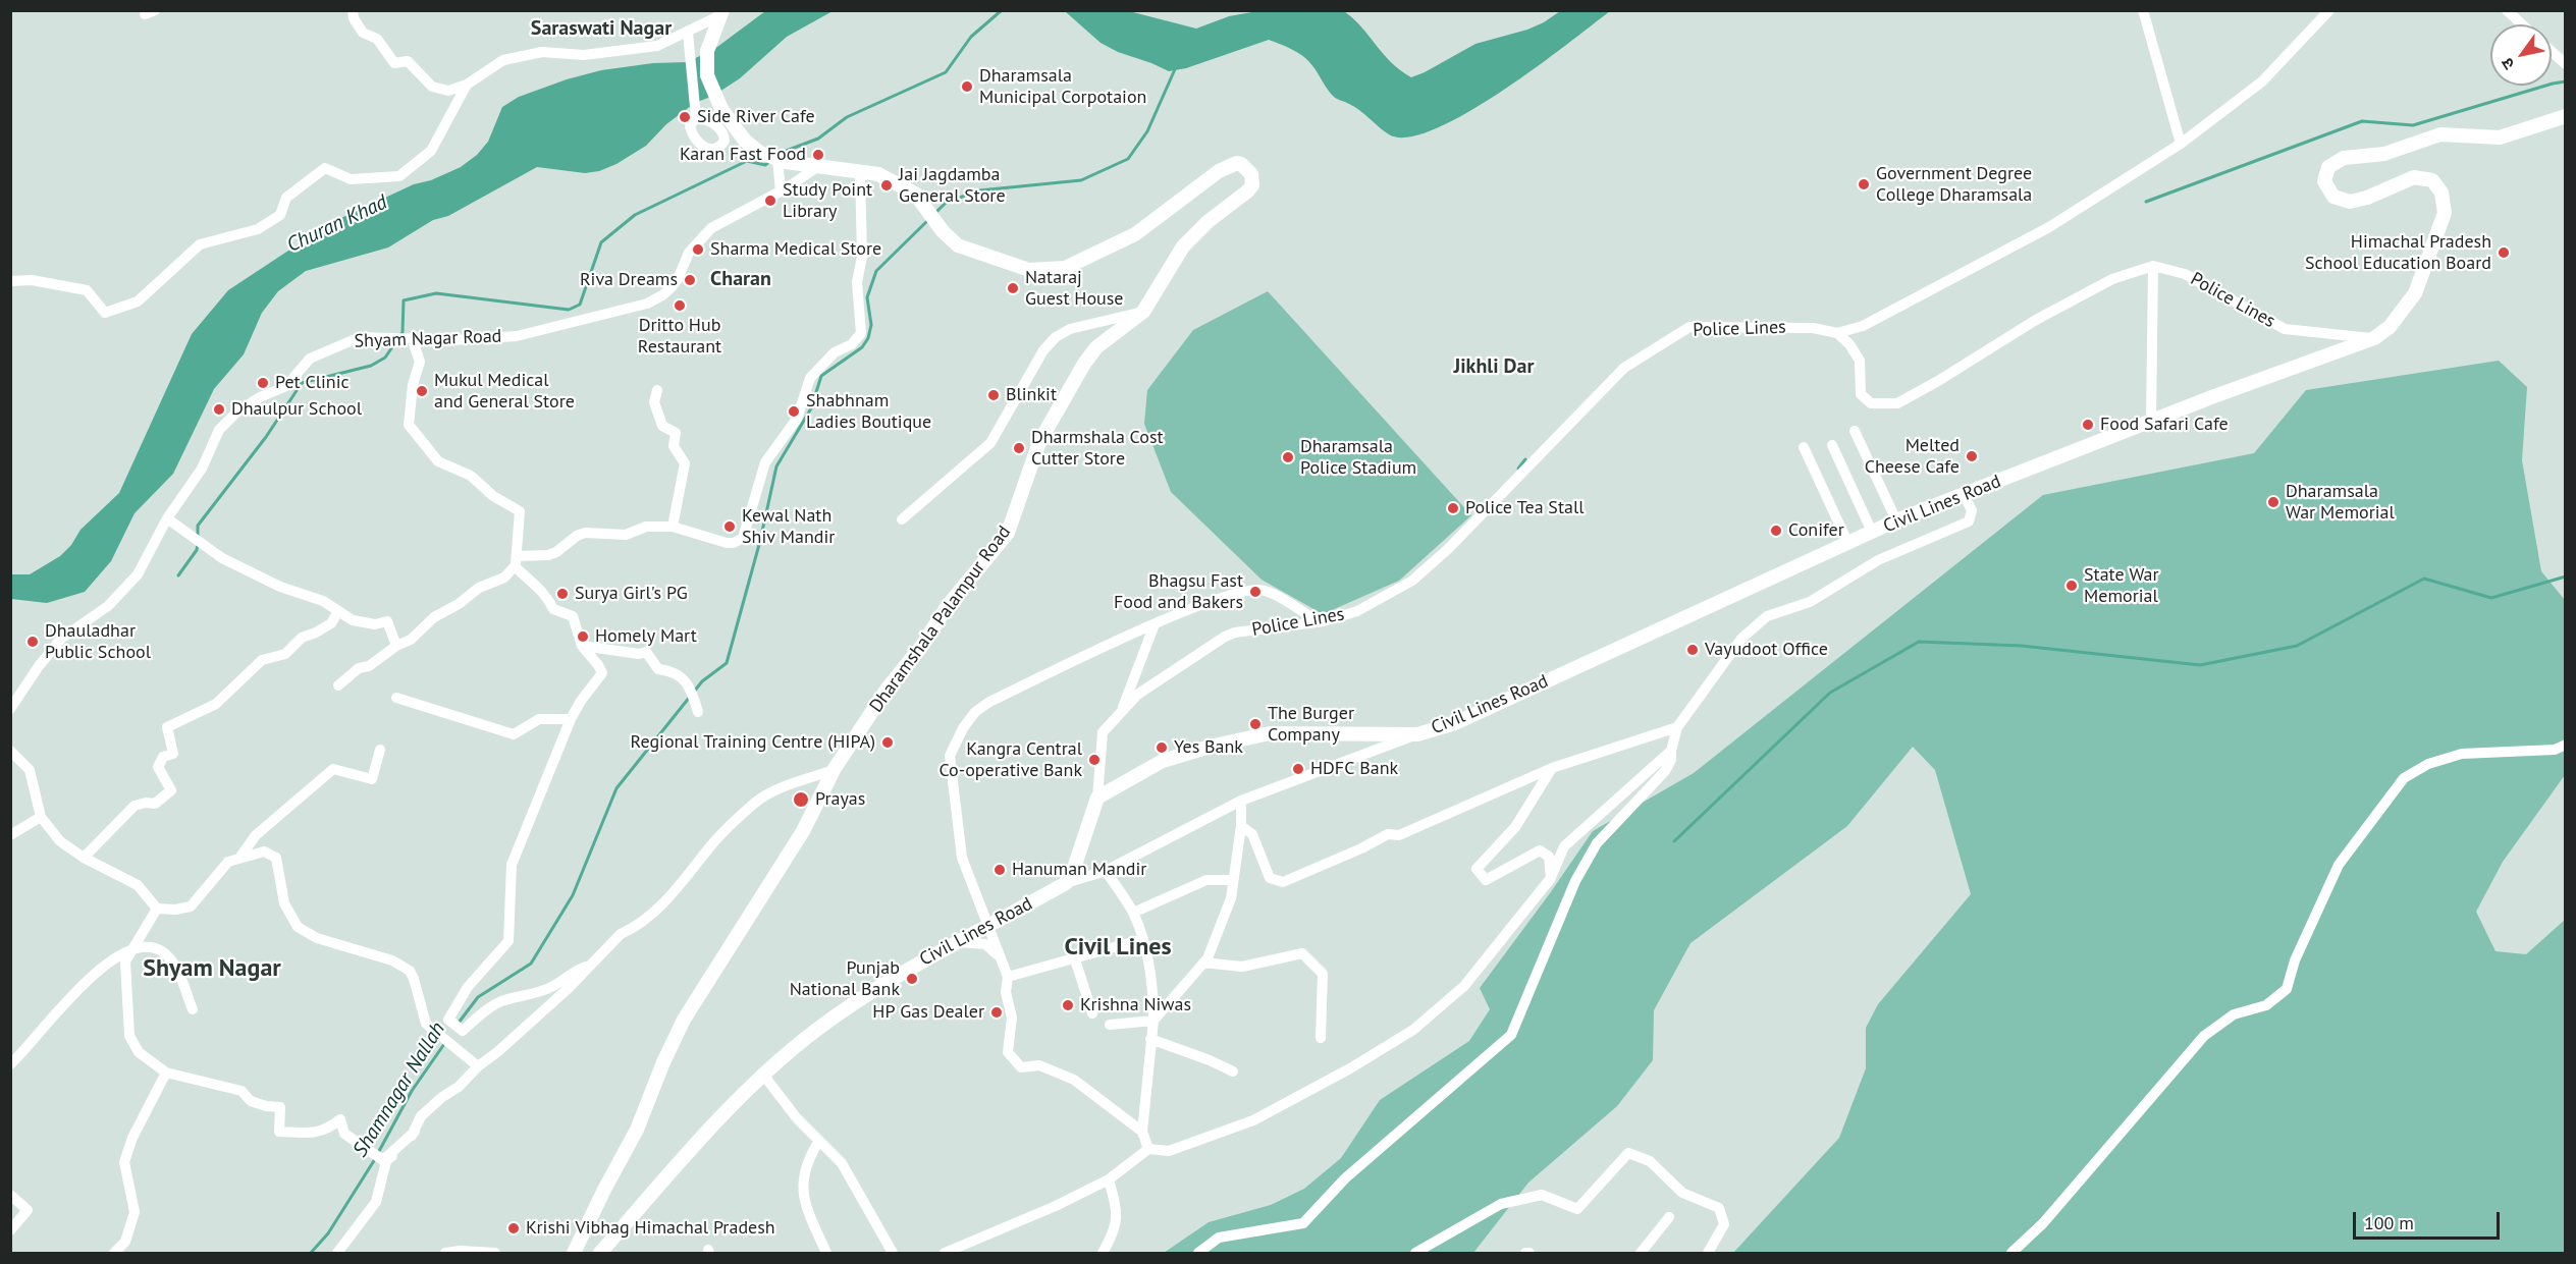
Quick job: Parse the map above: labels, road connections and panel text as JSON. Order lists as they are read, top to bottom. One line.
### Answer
{"streets":{"main road":["Civil Lines Road","Dharamshala Palampur Road"],"street":["Police Lines","Shyam Nagar Road"]},"crossings":[["Police Lines","Civil Lines Road"],["Shyam Nagar Road","Dharamshala Palampur Road"]],"districts":["Saraswati Nagar","Charan","Jikhli Dar","Civil Lines","Shyam Nagar"],"water":["Churan Khad","Shamnagar Nallah"],"places":["Dharamsala Municipal Corpotaion","Side River Cafe","Karan Fast Food","Government Degree College Dharamsala","Jai Jagdamba General Store","Study Point Library","Sharma Medical Store","Himachal Pradesh School Education Board","Riva Dreams","Nataraj Guest House","Dritto Hub Restaurant","Pet Clinic","Mukul Medical and General Store","Blinkit","Dhaulpur School","Shabhnam Ladies Boutique","Food Safari Cafe","Dharmshala Cost Cutter Store","Melted Cheese Cafe","Dharamsala Police Stadium","Dharamsala War Memorial","Police Tea Stall","Kewal Nath Shiv Mandir","Conifer","State War Memorial","Bhagsu Fast Food and Bakers","Surya Girl's PG","Homely Mart","Dhauladhar Public School","Vayudoot Office","The Burger Company","Regional Training Centre (HIPA)","Yes Bank","Kangra Central Co-operative Bank","HDFC Bank","Prayas","Hanuman Mandir","Punjab National Bank","Krishna Niwas","HP Gas Dealer","Krishi Vibhag Himachal Pradesh"],"scale_bar":"100 m","north":"bottom left"}
